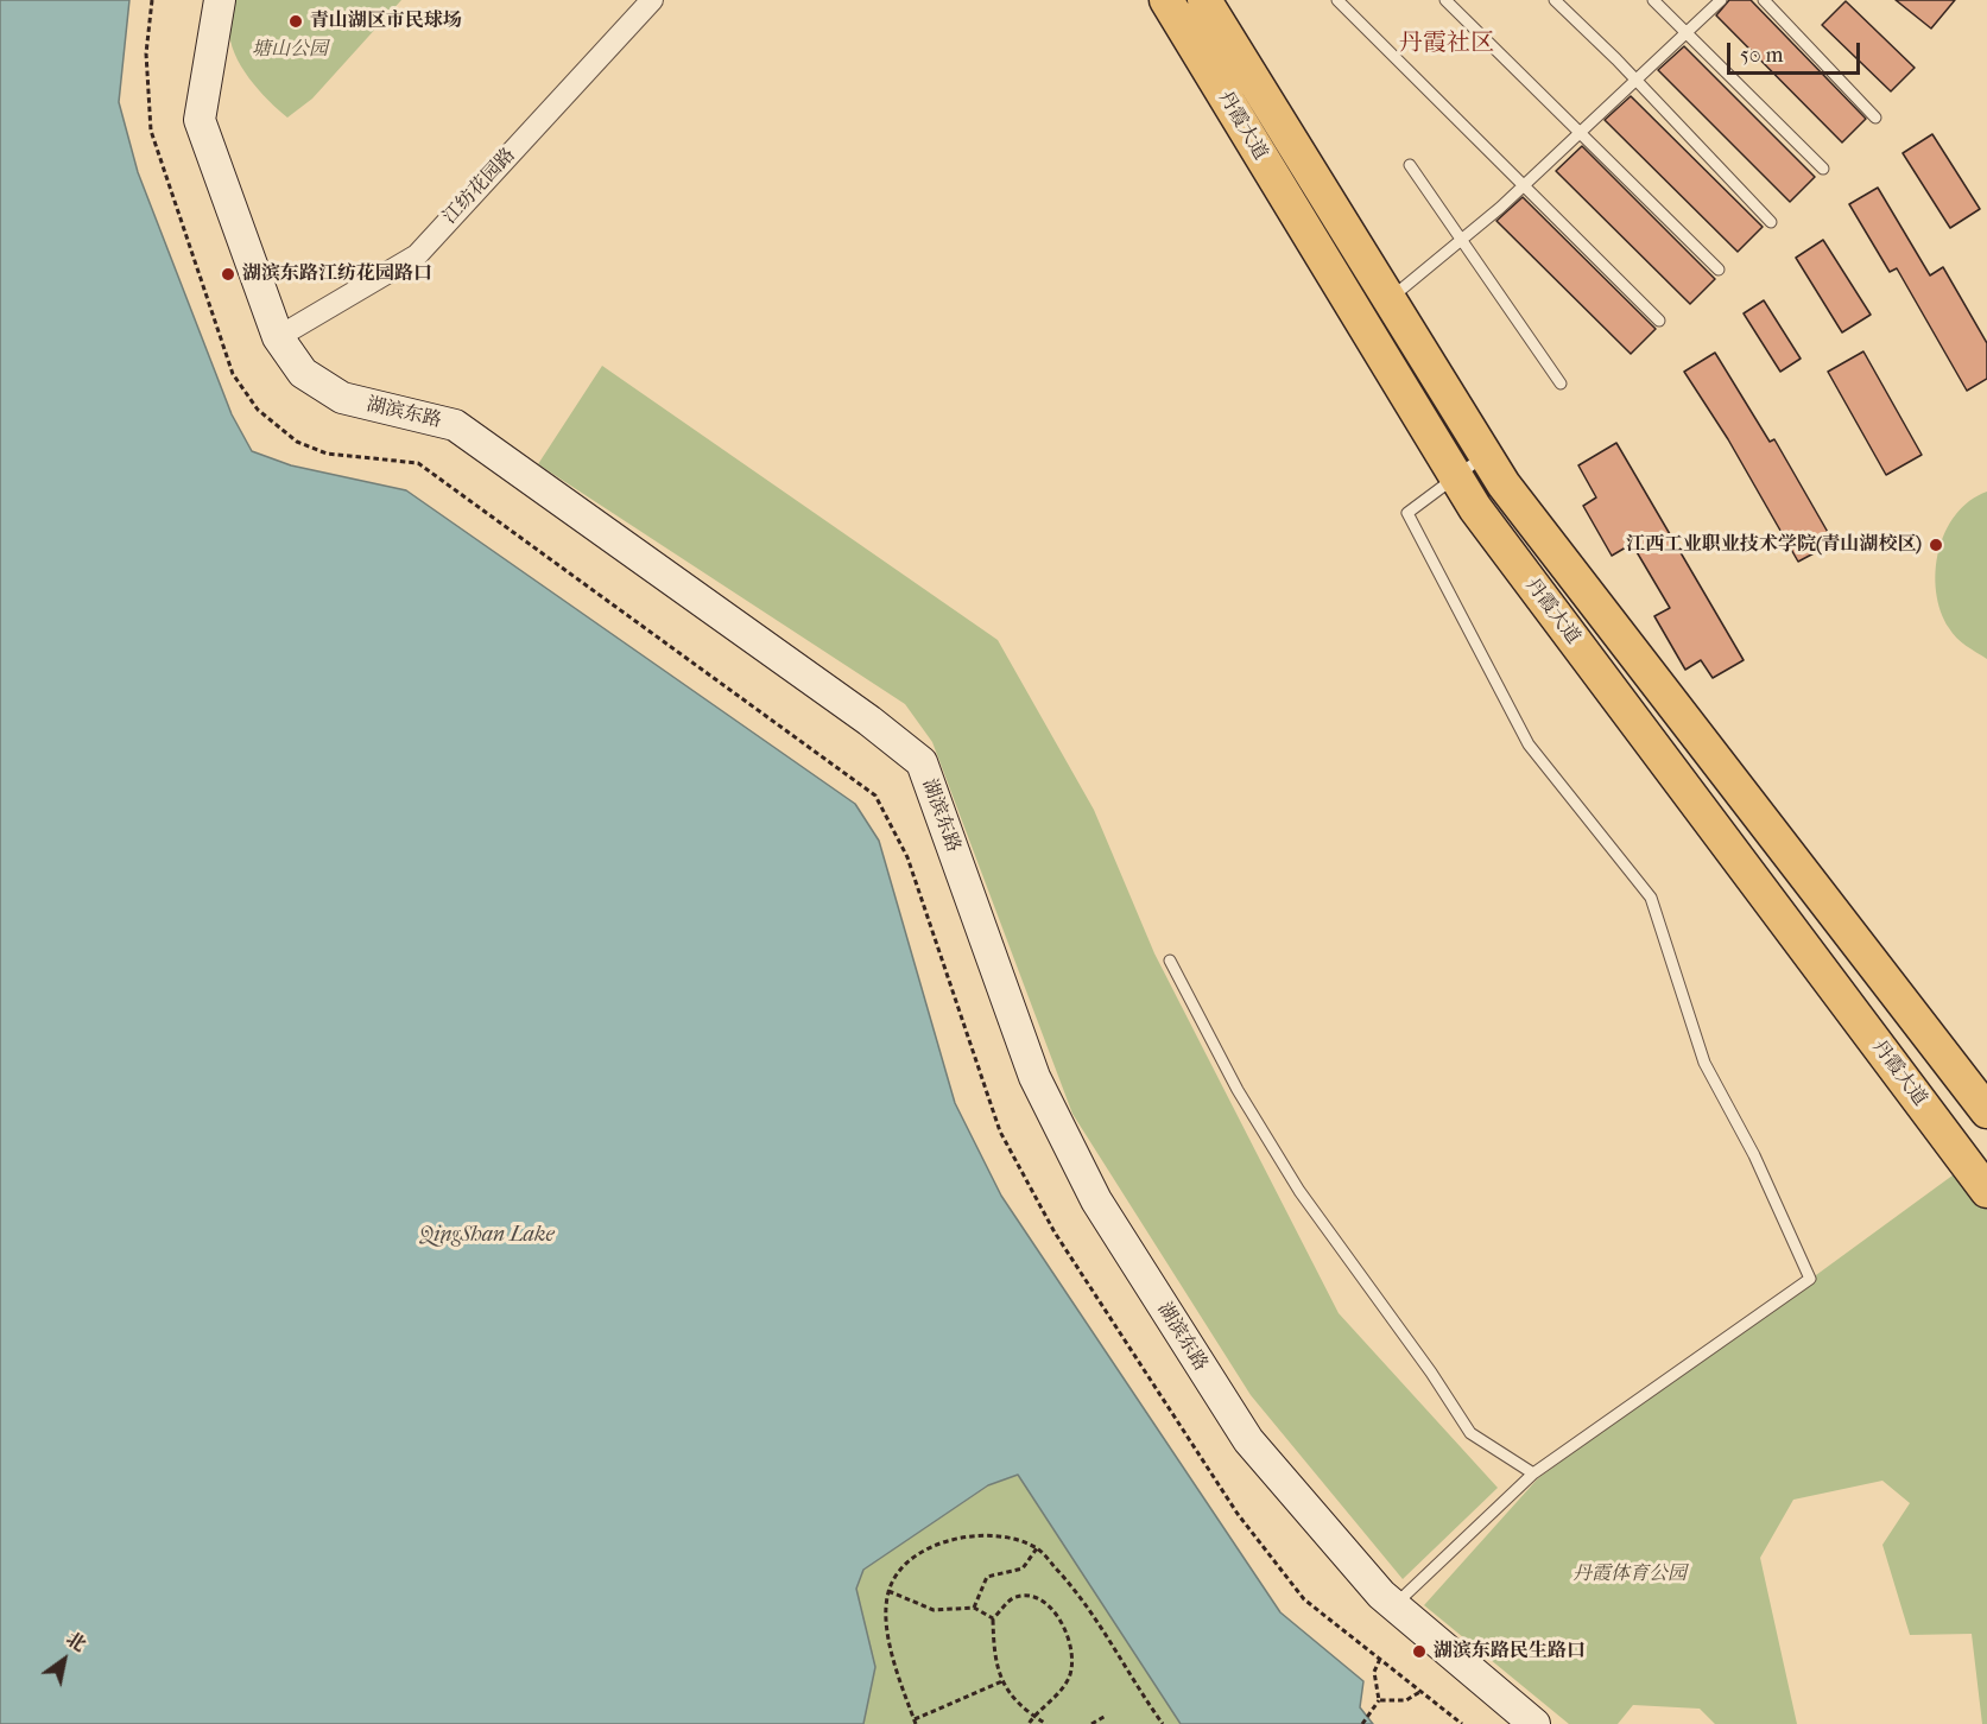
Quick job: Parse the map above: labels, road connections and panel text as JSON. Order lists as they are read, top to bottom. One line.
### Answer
{"streets":{"main road":["丹霞大道"],"street":["江纺花园路","湖滨东路"]},"crossings":[["江纺花园路","湖滨东路"]],"districts":["丹霞社区"],"water":["QingShan Lake"],"parks":["塘山公园","丹霞体育公园"],"places":["青山湖区市民球场","湖滨东路江纺花园路口","江西工业职业技术学院(青山湖校区)","湖滨东路民生路口"],"scale_bar":"50 m","north":"top right"}
